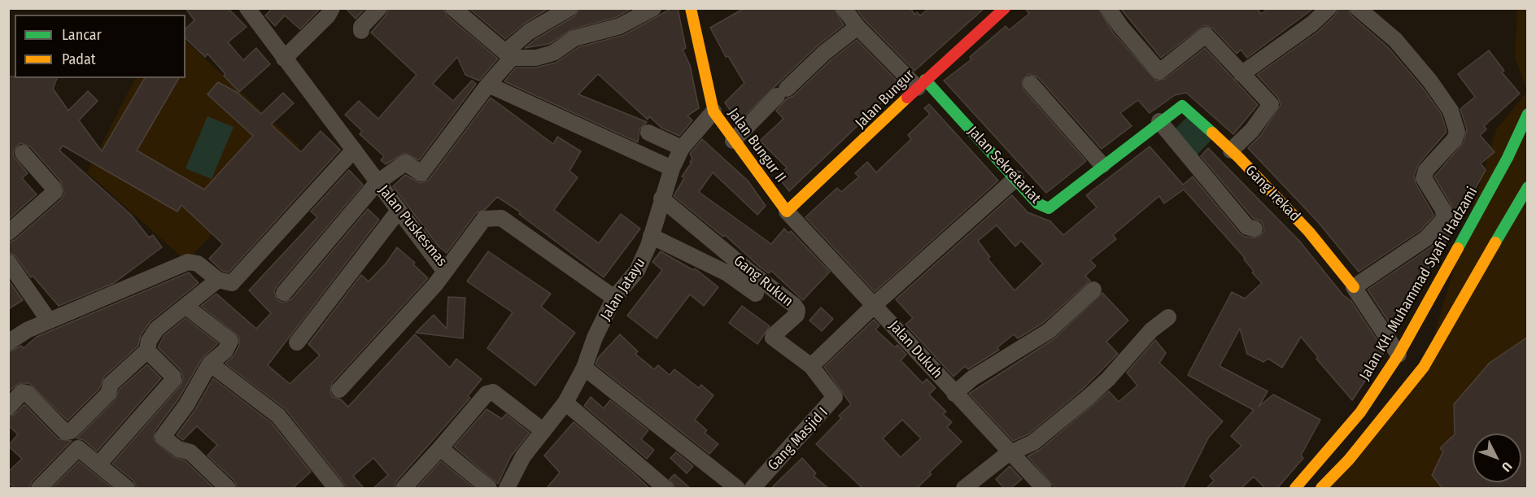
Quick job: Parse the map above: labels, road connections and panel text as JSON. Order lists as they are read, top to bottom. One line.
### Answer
{"streets":{"street":["Jalan Bungur","Jalan Bungur II","Jalan Sekretariat","Gang Irekad","Jalan Puskesmas","Gang Rukun","Jalan KH. Muhammad Syafi'i Hadzami","Jalan Jatayu","Jalan Dukuh","Gang Masjid I"]},"crossings":[["Jalan Bungur","Jalan Bungur II"],["Jalan Bungur","Jalan Sekretariat"],["Jalan Bungur","Jalan Dukuh"],["Jalan Bungur II","Jalan Jatayu"],["Jalan Bungur II","Jalan Dukuh"],["Jalan Sekretariat","Gang Irekad"],["Gang Irekad","Jalan KH. Muhammad Syafi'i Hadzami"],["Jalan Puskesmas","Jalan Jatayu"],["Gang Rukun","Jalan Jatayu"],["Gang Rukun","Gang Masjid I"]],"legend":["Lancar","Padat"],"north":"bottom right"}
